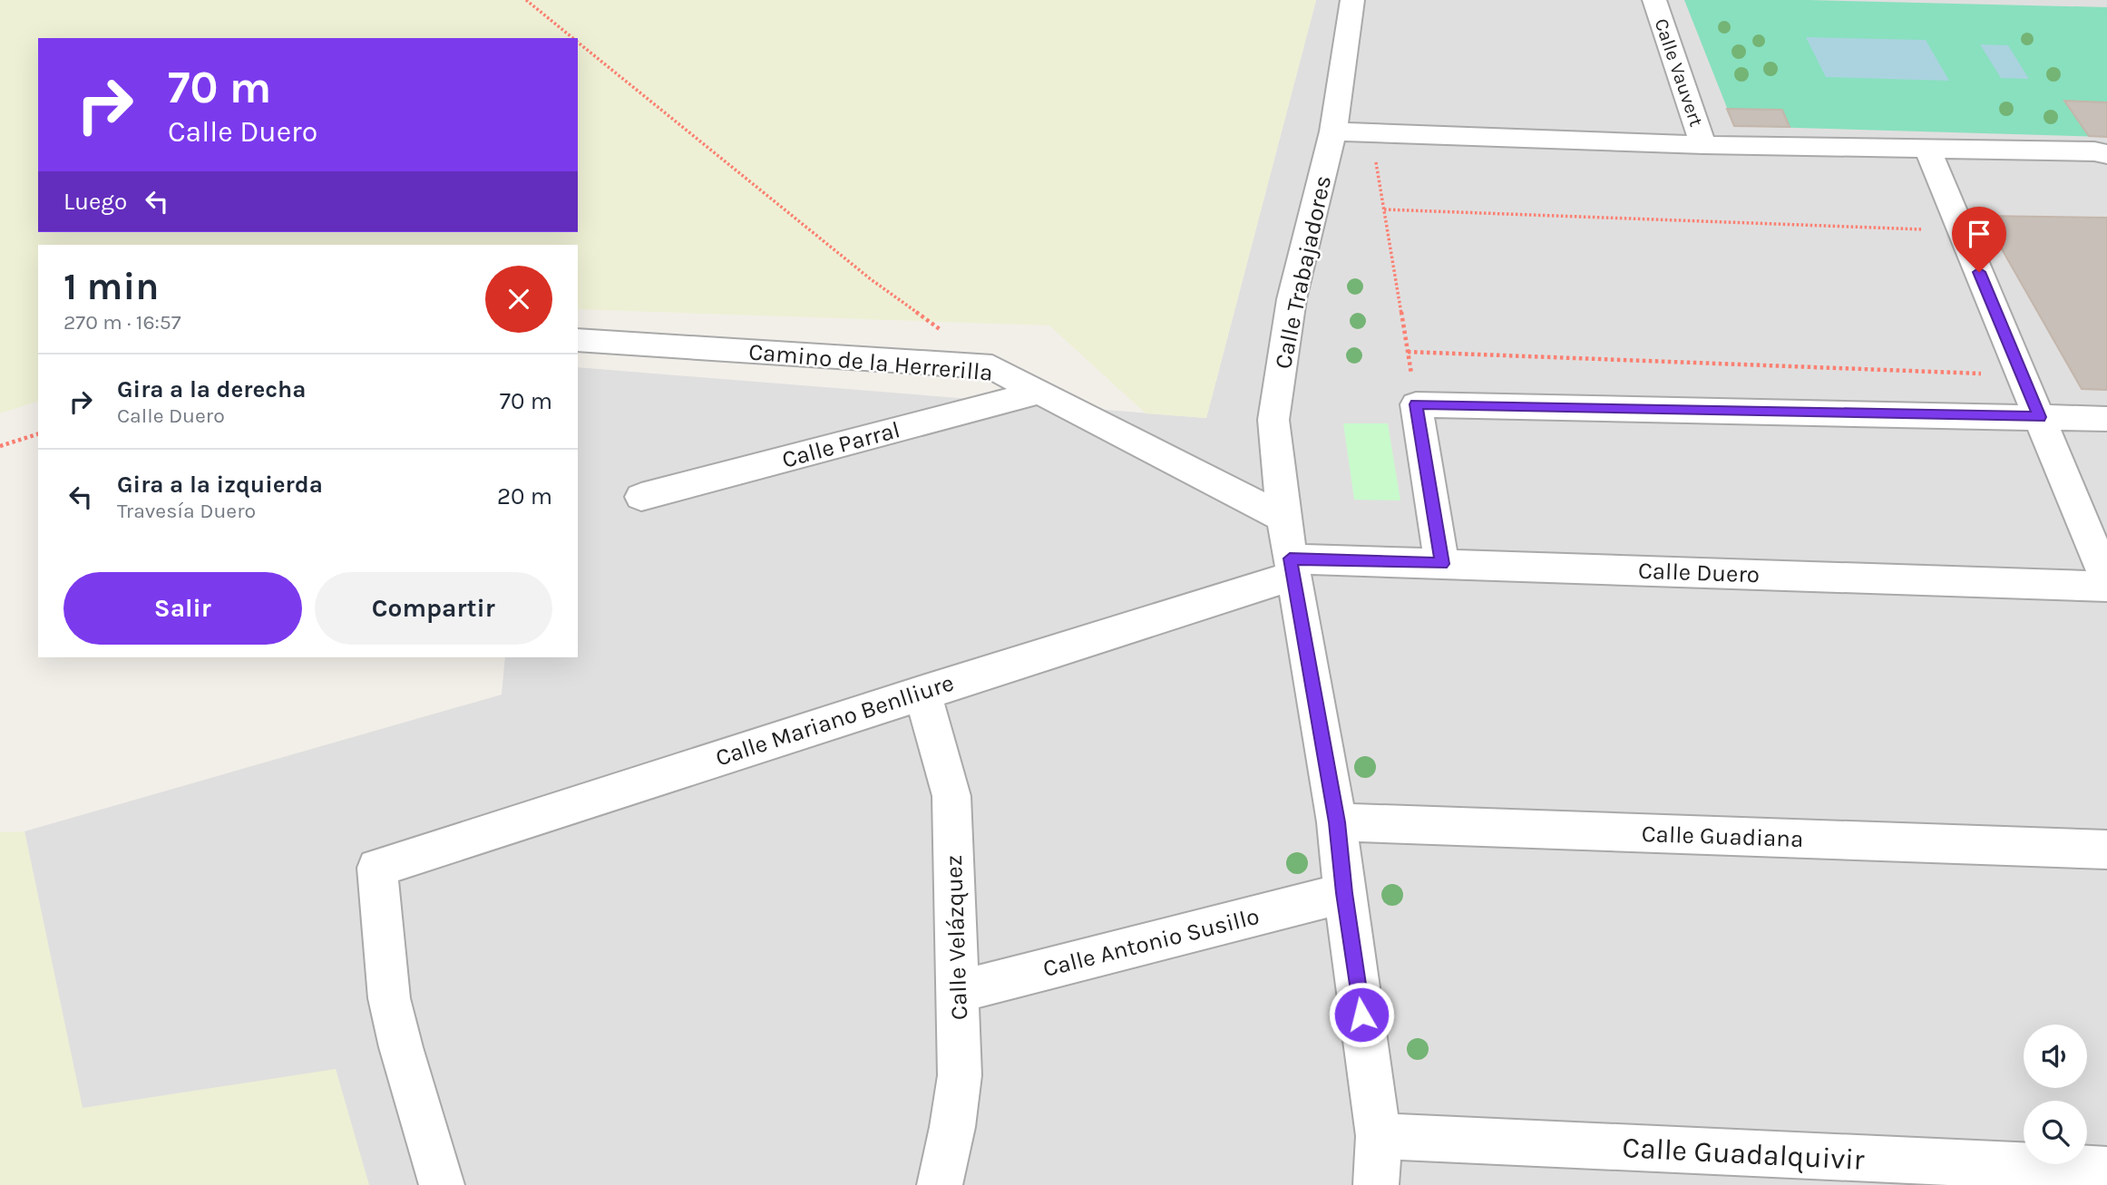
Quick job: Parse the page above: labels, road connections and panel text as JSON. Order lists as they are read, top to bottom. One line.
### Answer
{"streets":{"street":["Calle Vauvert","Calle Trabajadores","Camino de la Herrerilla","Calle Parral","Calle Duero","Calle Mariano Benlliure","Calle Guadiana","Calle Velázquez","Calle Antonio Susillo","Calle Guadalquivir"]},"crossings":[["Calle Trabajadores","Camino de la Herrerilla"],["Calle Trabajadores","Calle Duero"],["Calle Trabajadores","Calle Mariano Benlliure"],["Calle Trabajadores","Calle Guadiana"],["Calle Trabajadores","Calle Antonio Susillo"],["Calle Trabajadores","Calle Guadalquivir"],["Camino de la Herrerilla","Calle Parral"],["Calle Duero","Calle Mariano Benlliure"],["Calle Mariano Benlliure","Calle Velázquez"],["Calle Velázquez","Calle Antonio Susillo"]],"page":{"turn":["70 m","Calle Duero"],"then":"Luego","heading":["1 min","270 m · 16:57"],"list":[{"name":"Gira a la derecha","note":"Calle Duero","value":"70 m"},{"name":"Gira a la izquierda","note":"Travesía Duero","value":"20 m"}],"buttons":["Salir","Compartir"]}}
